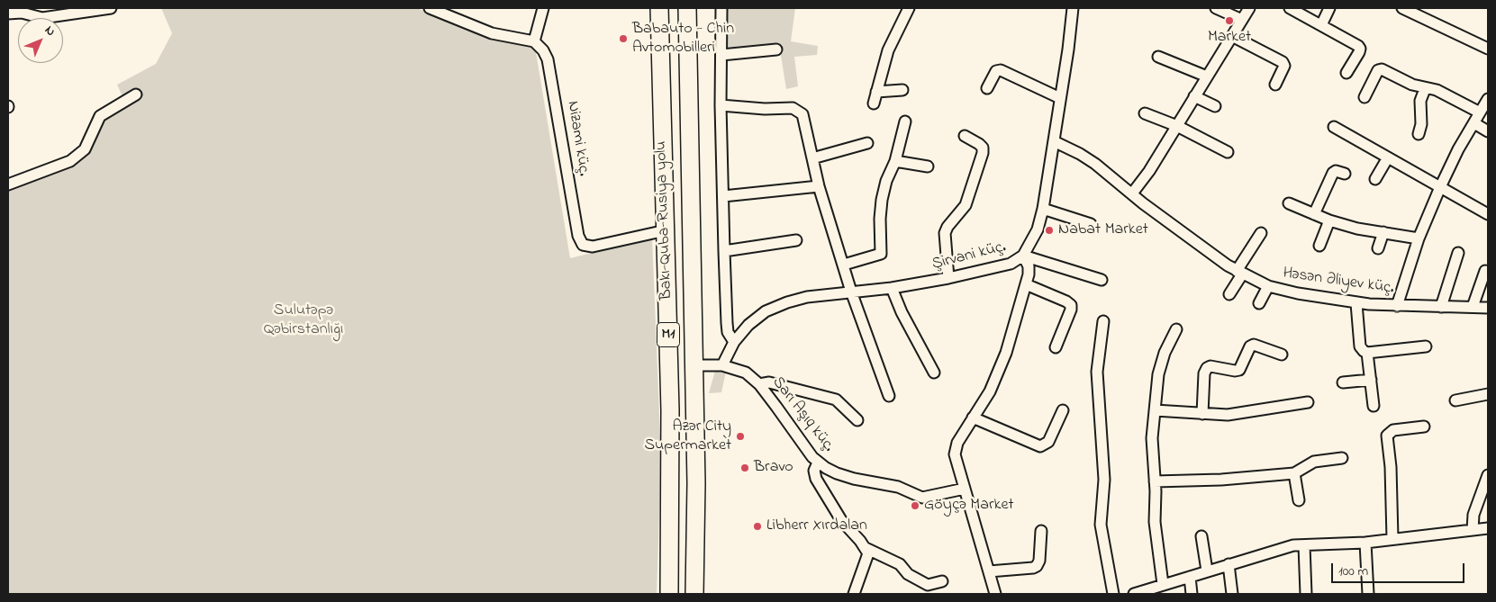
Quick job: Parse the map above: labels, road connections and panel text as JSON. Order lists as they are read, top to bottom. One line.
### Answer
{"streets":{"highway":["Bakı-Quba-Rusiya yolu","M1"],"street":["Nizami küç.","Şirvani küç.","Həsən Əliyev küç.","Sarı Aşıq küç."]},"crossings":[["Nizami küç.","Bakı-Quba-Rusiya yolu"],["Bakı-Quba-Rusiya yolu","Sarı Aşıq küç."],["Şirvani küç.","Həsən Əliyev küç."],["Şirvani küç.","Sarı Aşıq küç."]],"parks":["Sulutəpə Qəbirstanlığı"],"places":["Market","Babauto - Chin Avtomobilleri","Nabat Market","Azər City Supermarket","Bravo","Göyçə Market","Libherr Xırdalan"],"scale_bar":"100 m","north":"top right"}
